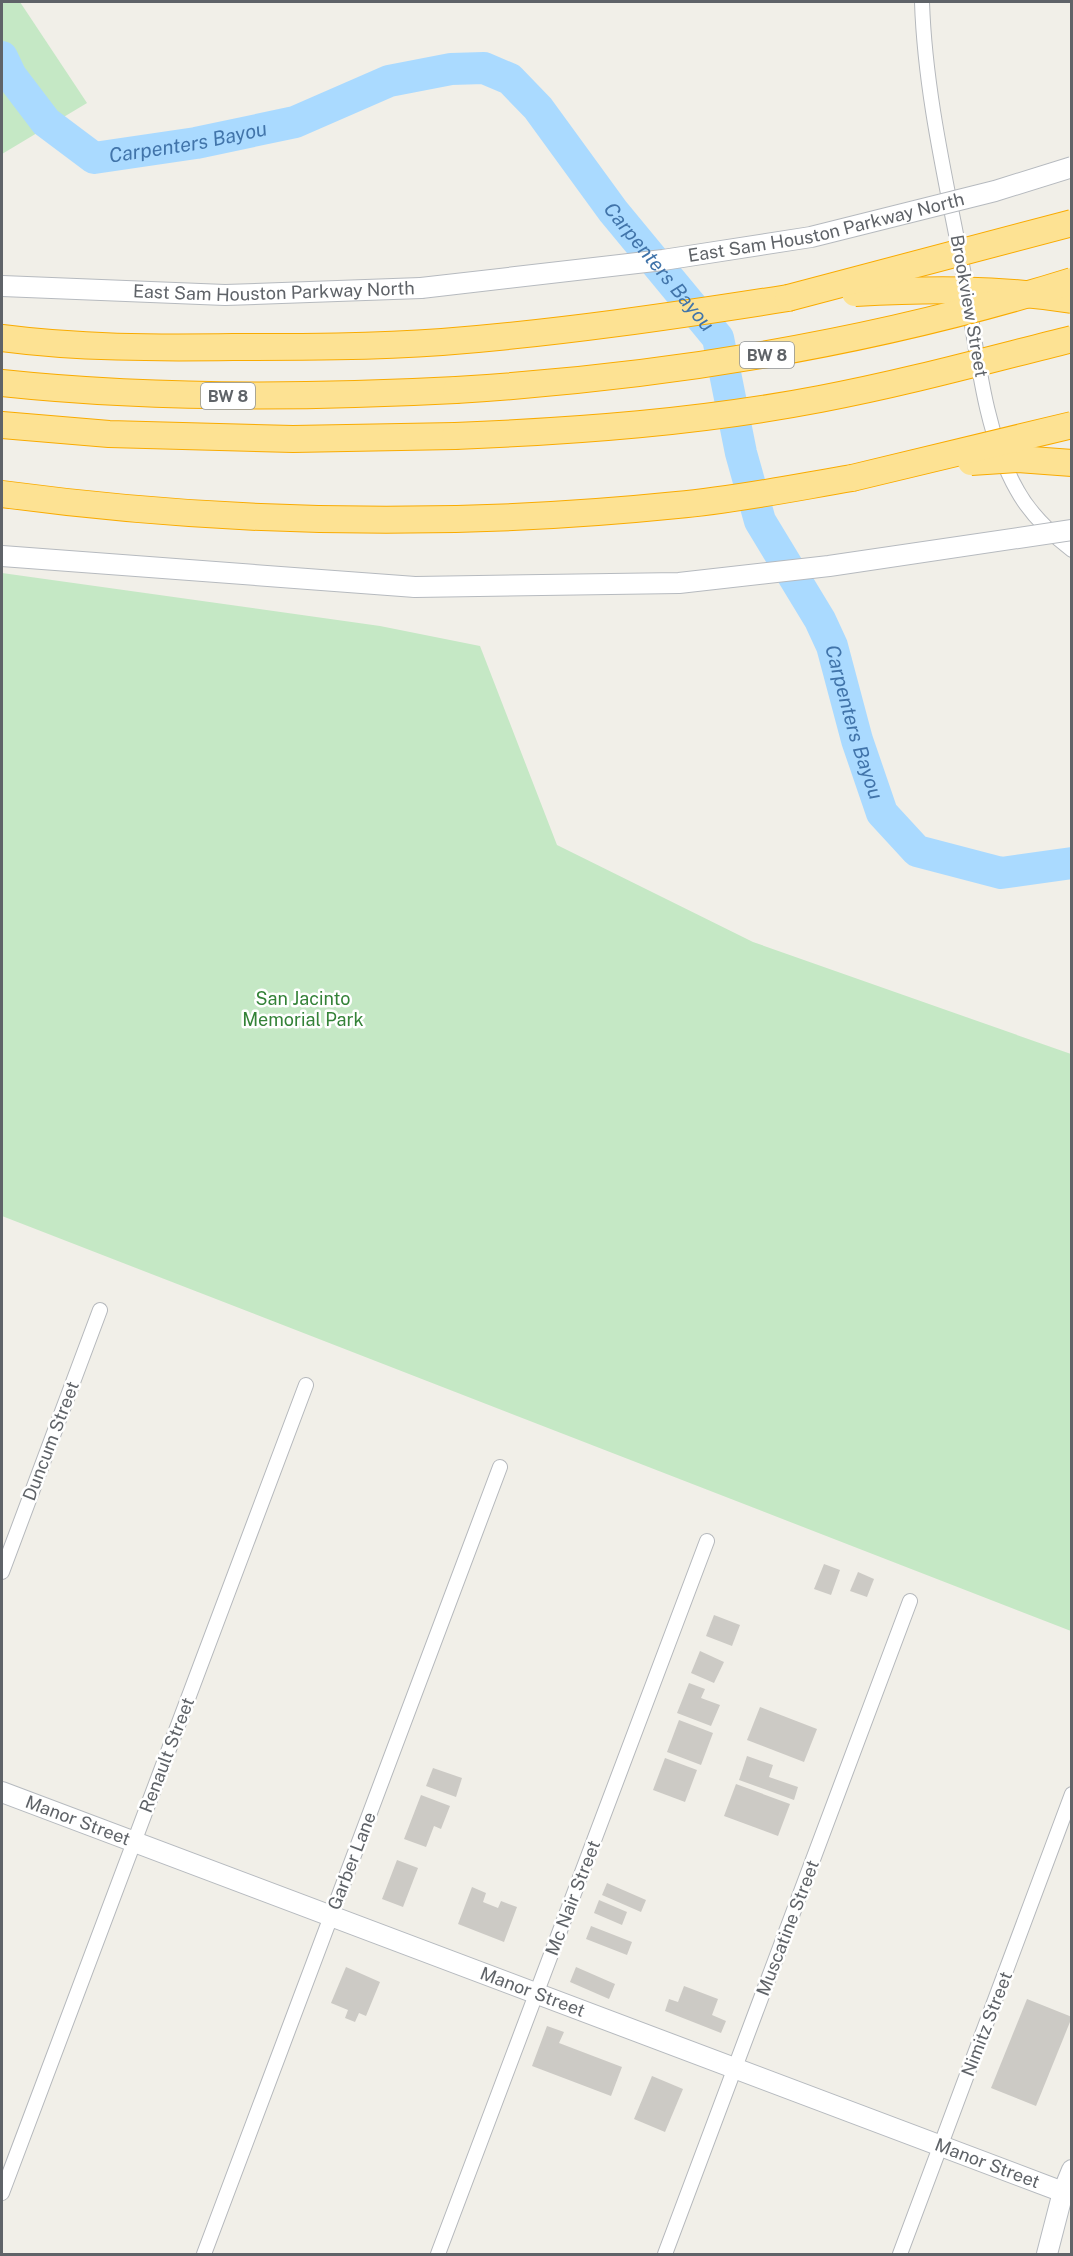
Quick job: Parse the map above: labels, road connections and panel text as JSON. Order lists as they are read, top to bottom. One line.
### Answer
{"streets":{"highway":["BW 8"],"main road":["East Sam Houston Parkway North","Manor Street"],"street":["Brookview Street","Duncum Street","Renault Street","Garber Lane","Mc Nair Street","Muscatine Street","Nimitz Street"]},"crossings":[["Renault Street","Manor Street"],["Manor Street","Garber Lane"],["Manor Street","Mc Nair Street"],["Manor Street","Muscatine Street"],["Manor Street","Nimitz Street"]],"water":["Carpenters Bayou"],"parks":["San Jacinto Memorial Park"]}
